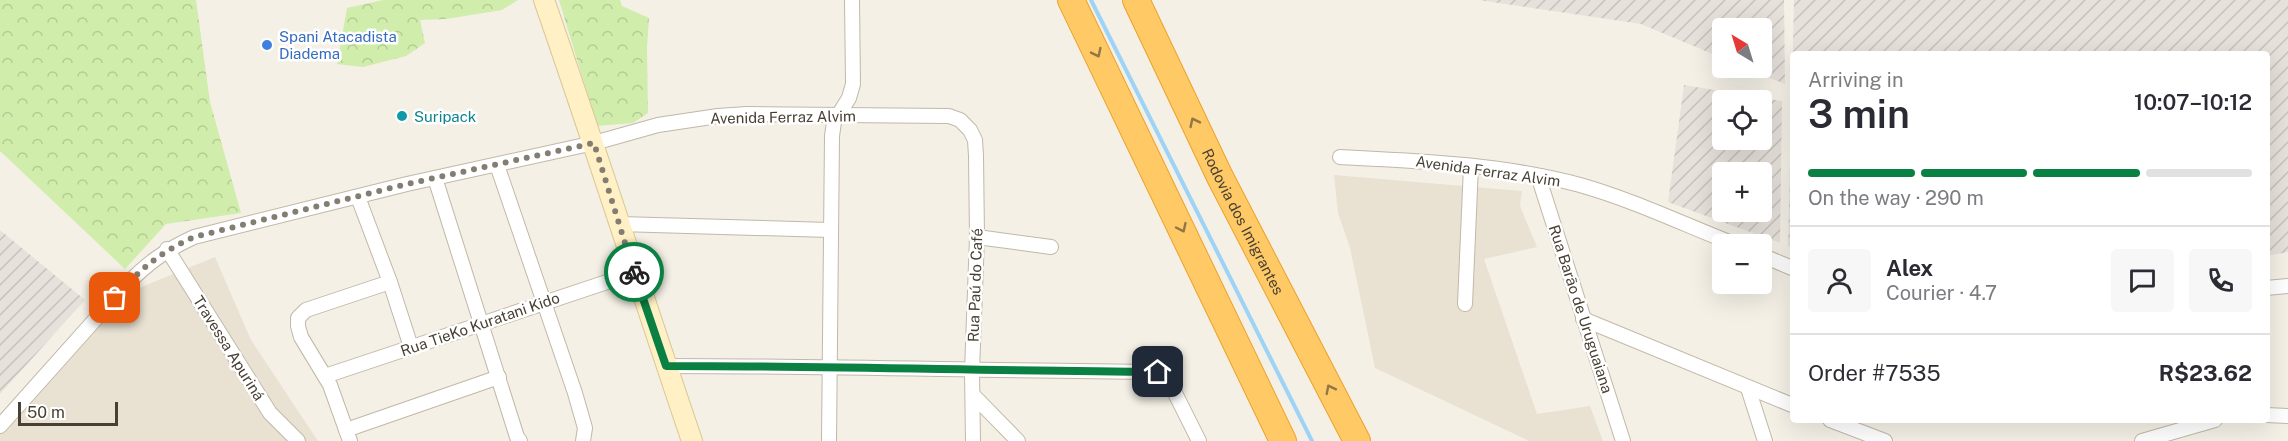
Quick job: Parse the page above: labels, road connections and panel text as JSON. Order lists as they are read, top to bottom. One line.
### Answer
{"streets":{"highway":["Rodovia dos Imigrantes"],"street":["Avenida Ferraz Alvim","Rua Paú do Café","Rua Barão de Uruguaiana","Rua TieKo Kuratani Kido","Travessa Apuriná"]},"crossings":[["Avenida Ferraz Alvim","Rua Paú do Café"],["Avenida Ferraz Alvim","Rua Barão de Uruguaiana"],["Avenida Ferraz Alvim","Travessa Apuriná"]],"places":["Spani Atacadista Diadema","Suripack"],"scale_bar":"50 m","north":"top left","page":{"map_buttons":["+","−"],"heading":["3 min","Arriving in","10:07–10:12"],"panel":["Alex","Courier · 4.7","Order #7535","R$23.62"],"bar":"On the way · 290 m","scale":"50 m"}}
